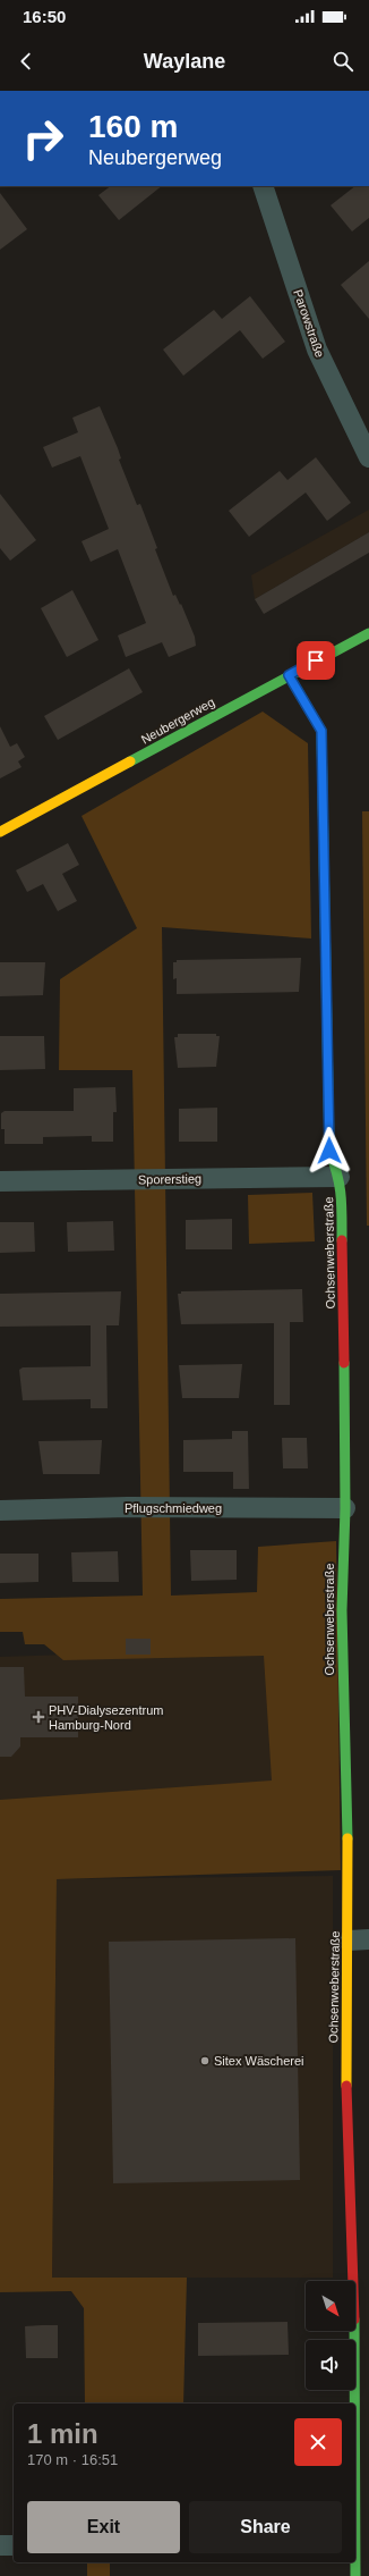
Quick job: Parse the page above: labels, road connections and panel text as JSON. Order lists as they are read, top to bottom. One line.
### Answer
{"streets":{"street":["Parowstraße","Neubergerweg","Sporerstieg","Ochsenweberstraße","Pflugschmiedweg"]},"crossings":[["Neubergerweg","Ochsenweberstraße"],["Sporerstieg","Ochsenweberstraße"],["Ochsenweberstraße","Pflugschmiedweg"]],"places":{"health":["PHV-Dialysezentrum Hamburg-Nord"],"other":["Sitex Wäscherei"]},"north":"bottom right","page":{"status":"16:50","header":"Waylane","turn":["160 m","Neubergerweg"],"heading":["1 min","170 m · 16:51"],"buttons":["Exit","Share"]}}
